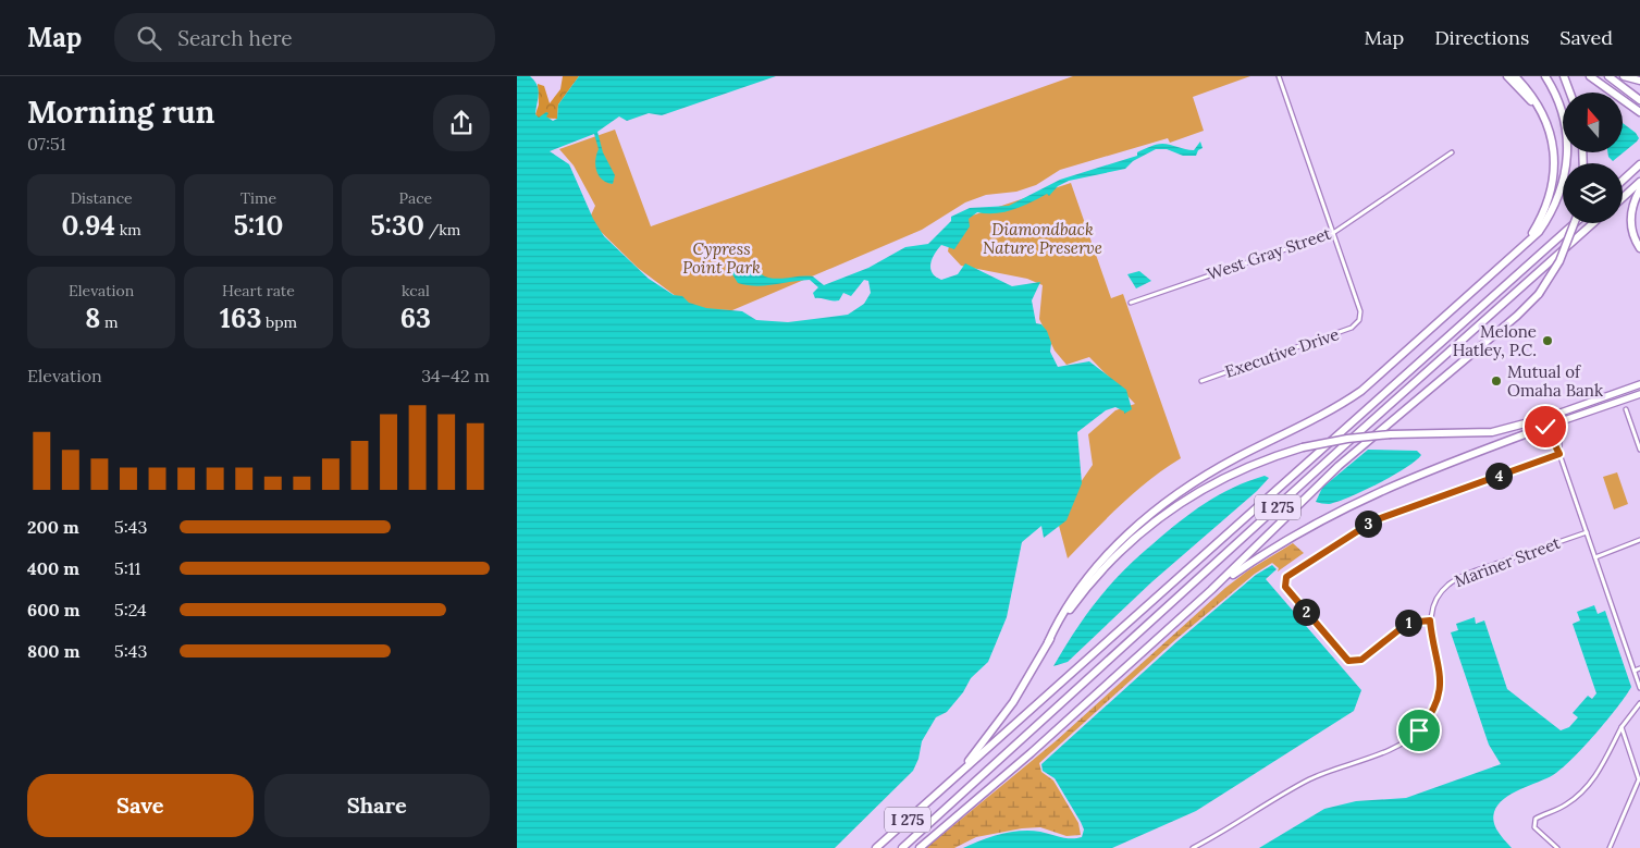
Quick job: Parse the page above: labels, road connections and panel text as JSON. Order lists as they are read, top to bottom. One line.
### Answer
{"streets":{"highway":["I 275"],"street":["West Gray Street","Executive Drive","Mariner Street"]},"crossings":[["West Gray Street","Executive Drive"]],"parks":["Diamondback Nature Preserve","Cypress Point Park"],"places":["Melone Hatley, P.C.","Mutual of Omaha Bank"],"north":"top","page":{"header":"Map","search":"Search here","nav":["Map","Directions","Saved"],"heading":["Morning run","07:51"],"stats":[["Distance","0.94 km"],["Time","5:10"],["Pace","5:30 /km"],["Elevation","8 m"],["Heart rate","163 bpm"],["kcal","63"]],"chart":["Elevation","34–42 m"],"pins":["4","3","2","1"],"list":[{"name":"200 m","note":"5:43"},{"name":"400 m","note":"5:11"},{"name":"600 m","note":"5:24"},{"name":"800 m","note":"5:43"}],"buttons":["Save","Share"]}}
